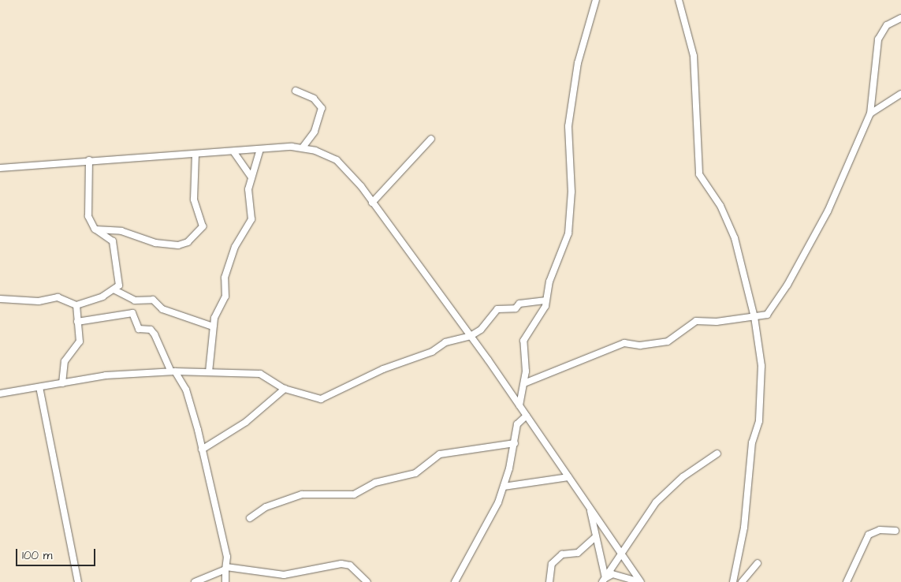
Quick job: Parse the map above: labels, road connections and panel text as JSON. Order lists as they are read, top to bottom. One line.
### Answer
{"scale_bar":"100 m"}
